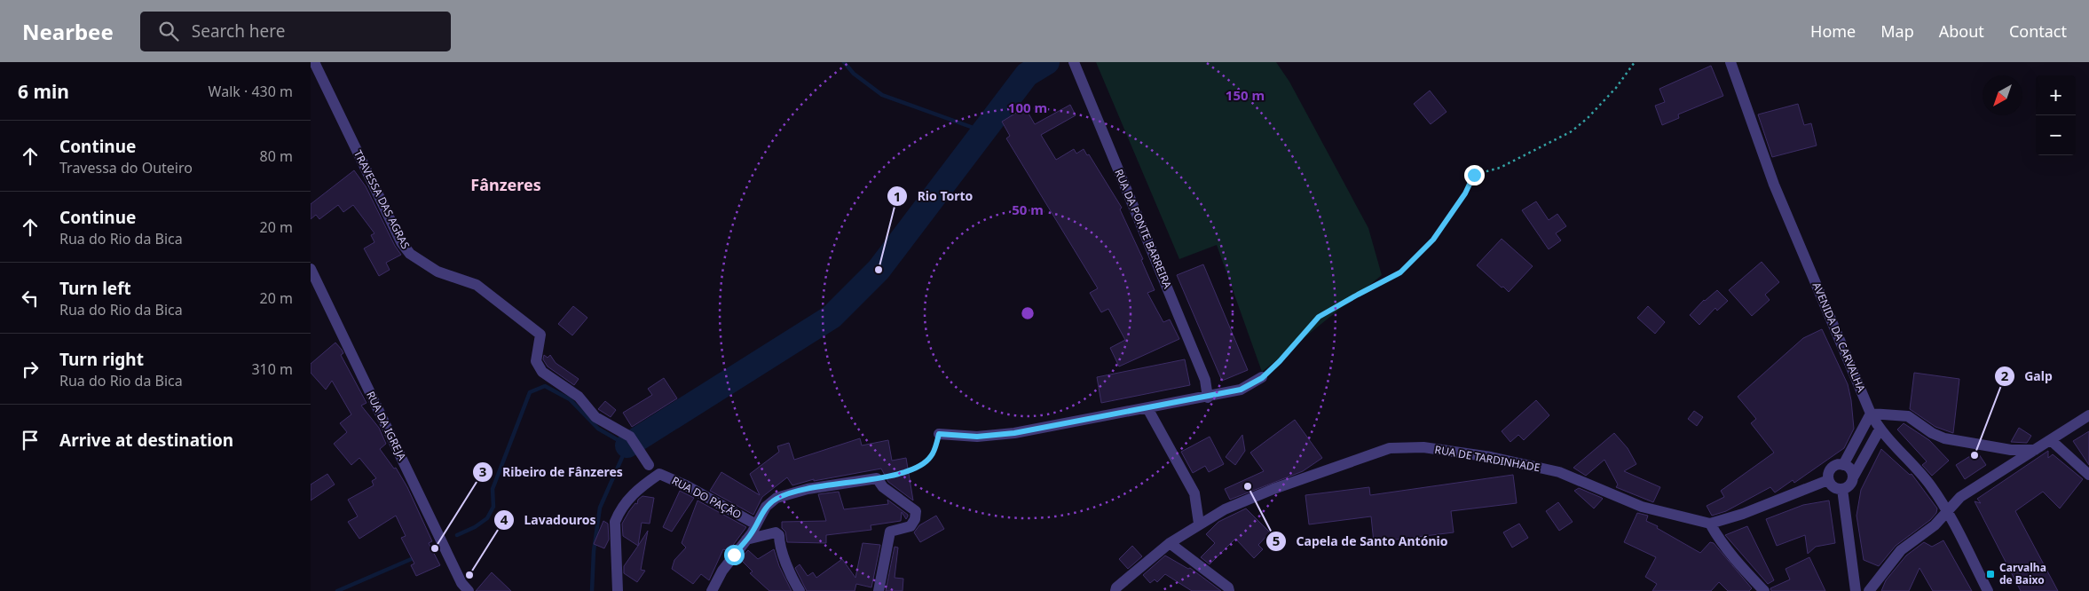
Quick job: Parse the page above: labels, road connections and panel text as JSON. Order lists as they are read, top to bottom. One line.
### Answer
{"streets":{"street":["TRAVESSA DAS AGRAS","RUA DA PONTE BARREIRA","AVENIDA DA CARVALHA","RUA DA IGREJA","RUA DE TARDINHADE","RUA DO PAÇÃO"]},"districts":["Fânzeres"],"places":{"other":["Rio Torto","Galp","Capela de Santo António","Ribeiro de Fânzeres","Lavadouros"],"transit":["Carvalha de Baixo"]},"north":"bottom left","page":{"header":"Nearbee","search":"Search here","nav":["Home","Map","About","Contact"],"heading":["6 min","Walk · 430 m"],"map_buttons":["+","−"],"list":[["Continue","Travessa do Outeiro","80 m"],["Continue","Rua do Rio da Bica","20 m"],["Turn left","Rua do Rio da Bica","20 m"],["Turn right","Rua do Rio da Bica","310 m"],"Arrive at destination"]},"rings":["150 m","100 m","50 m"]}
